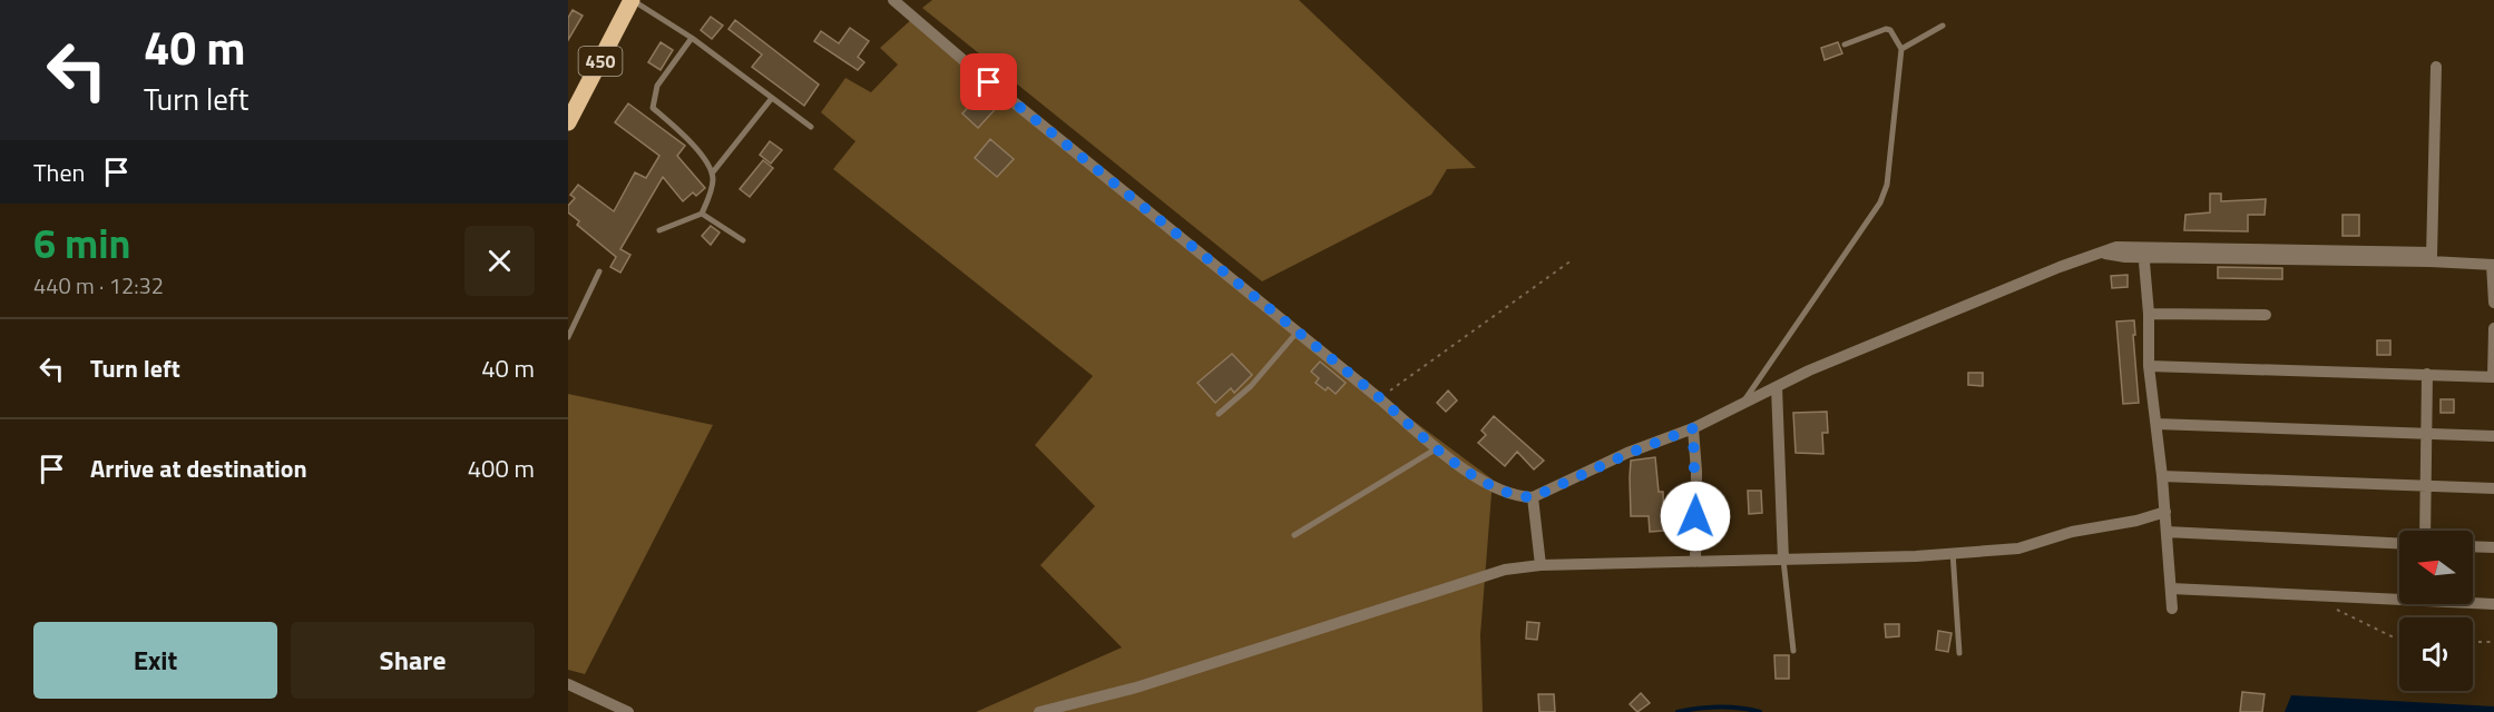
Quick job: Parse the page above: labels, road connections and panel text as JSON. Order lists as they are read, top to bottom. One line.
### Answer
{"streets":{"main road":["450"]},"north":"left","page":{"turn":["40 m","Turn left"],"then":"Then","heading":["6 min","440 m · 12:32"],"list":[{"name":"Turn left","value":"40 m"},{"name":"Arrive at destination","value":"400 m"}],"buttons":["Exit","Share"]}}
